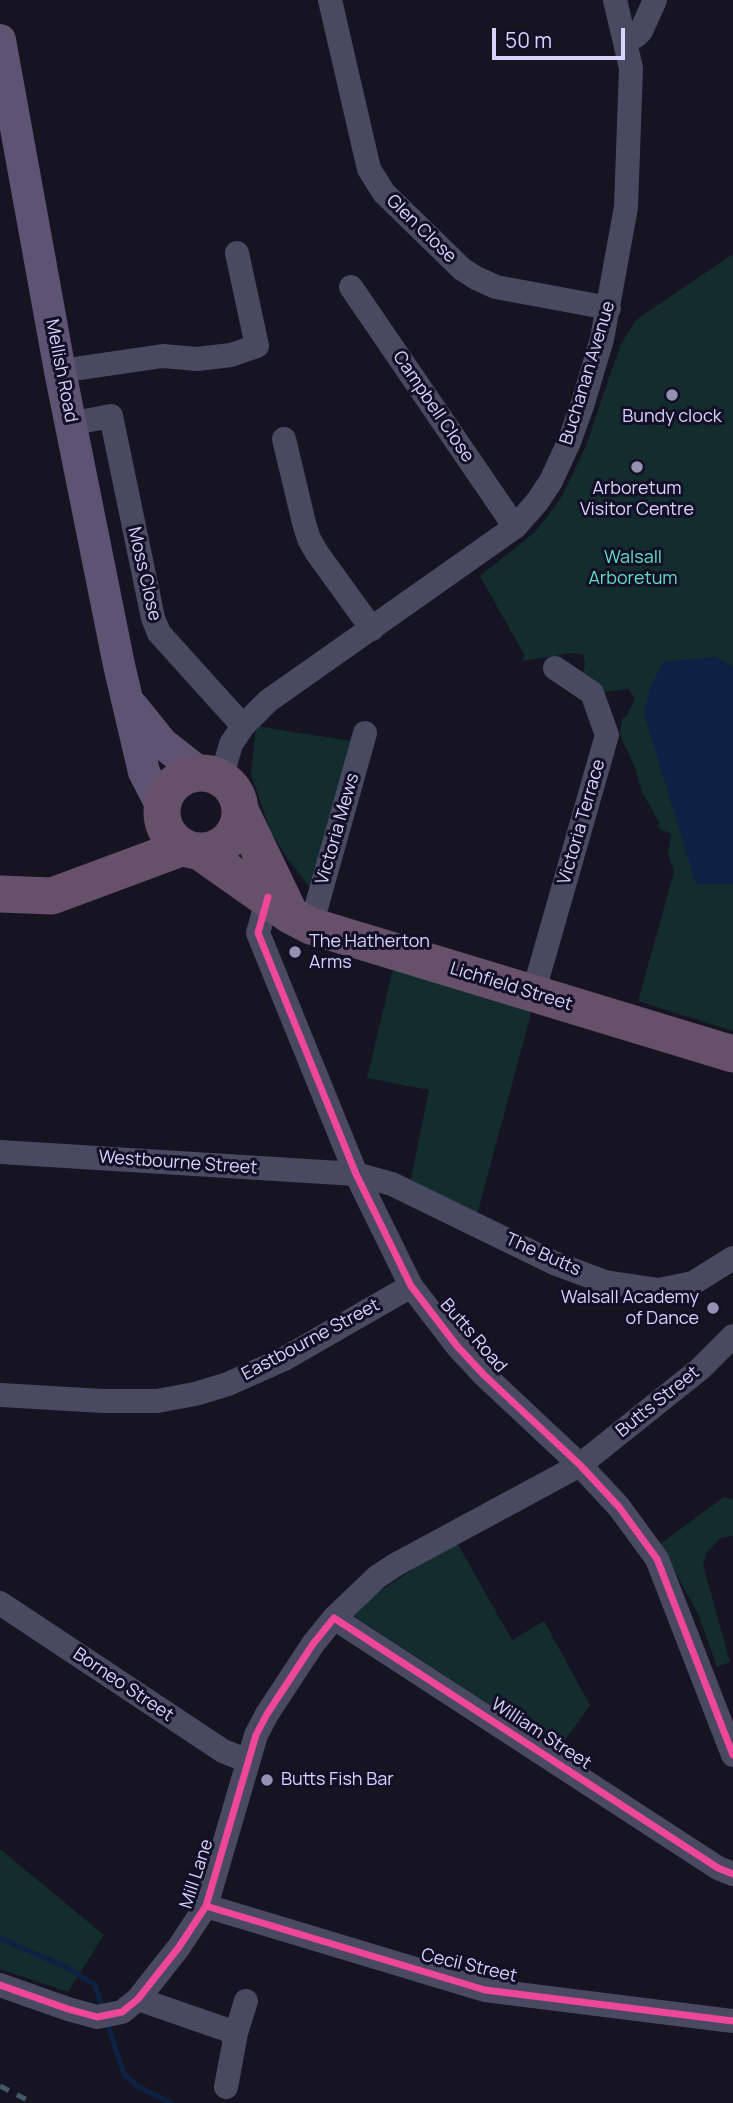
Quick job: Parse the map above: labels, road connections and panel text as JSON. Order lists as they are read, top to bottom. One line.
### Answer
{"streets":{"highway":["Lichfield Street"],"main road":["Mellish Road"],"street":["Glen Close","Buchanan Avenue","Campbell Close","Moss Close","Victoria Terrace","Victoria Mews","Westbourne Street","The Butts","Butts Road","Eastbourne Street","Butts Street","Borneo Street","William Street","Mill Lane","Cecil Street"]},"crossings":[["Glen Close","Buchanan Avenue"],["Mellish Road","Buchanan Avenue"],["Mellish Road","Lichfield Street"],["Buchanan Avenue","Campbell Close"],["Buchanan Avenue","Moss Close"],["Buchanan Avenue","Lichfield Street"],["Victoria Terrace","Lichfield Street"],["Victoria Mews","Lichfield Street"],["Victoria Mews","Butts Road"],["Lichfield Street","Butts Road"],["Westbourne Street","The Butts"],["Westbourne Street","Butts Road"],["The Butts","Butts Road"],["Butts Road","Eastbourne Street"],["Butts Road","Butts Street"],["Butts Road","Mill Lane"],["Butts Street","Mill Lane"],["Borneo Street","Mill Lane"],["William Street","Mill Lane"],["Mill Lane","Cecil Street"]],"parks":["Walsall Arboretum"],"places":["Bundy clock","Arboretum Visitor Centre","The Hatherton Arms","Walsall Academy of Dance","Butts Fish Bar"],"scale_bar":"50 m"}
